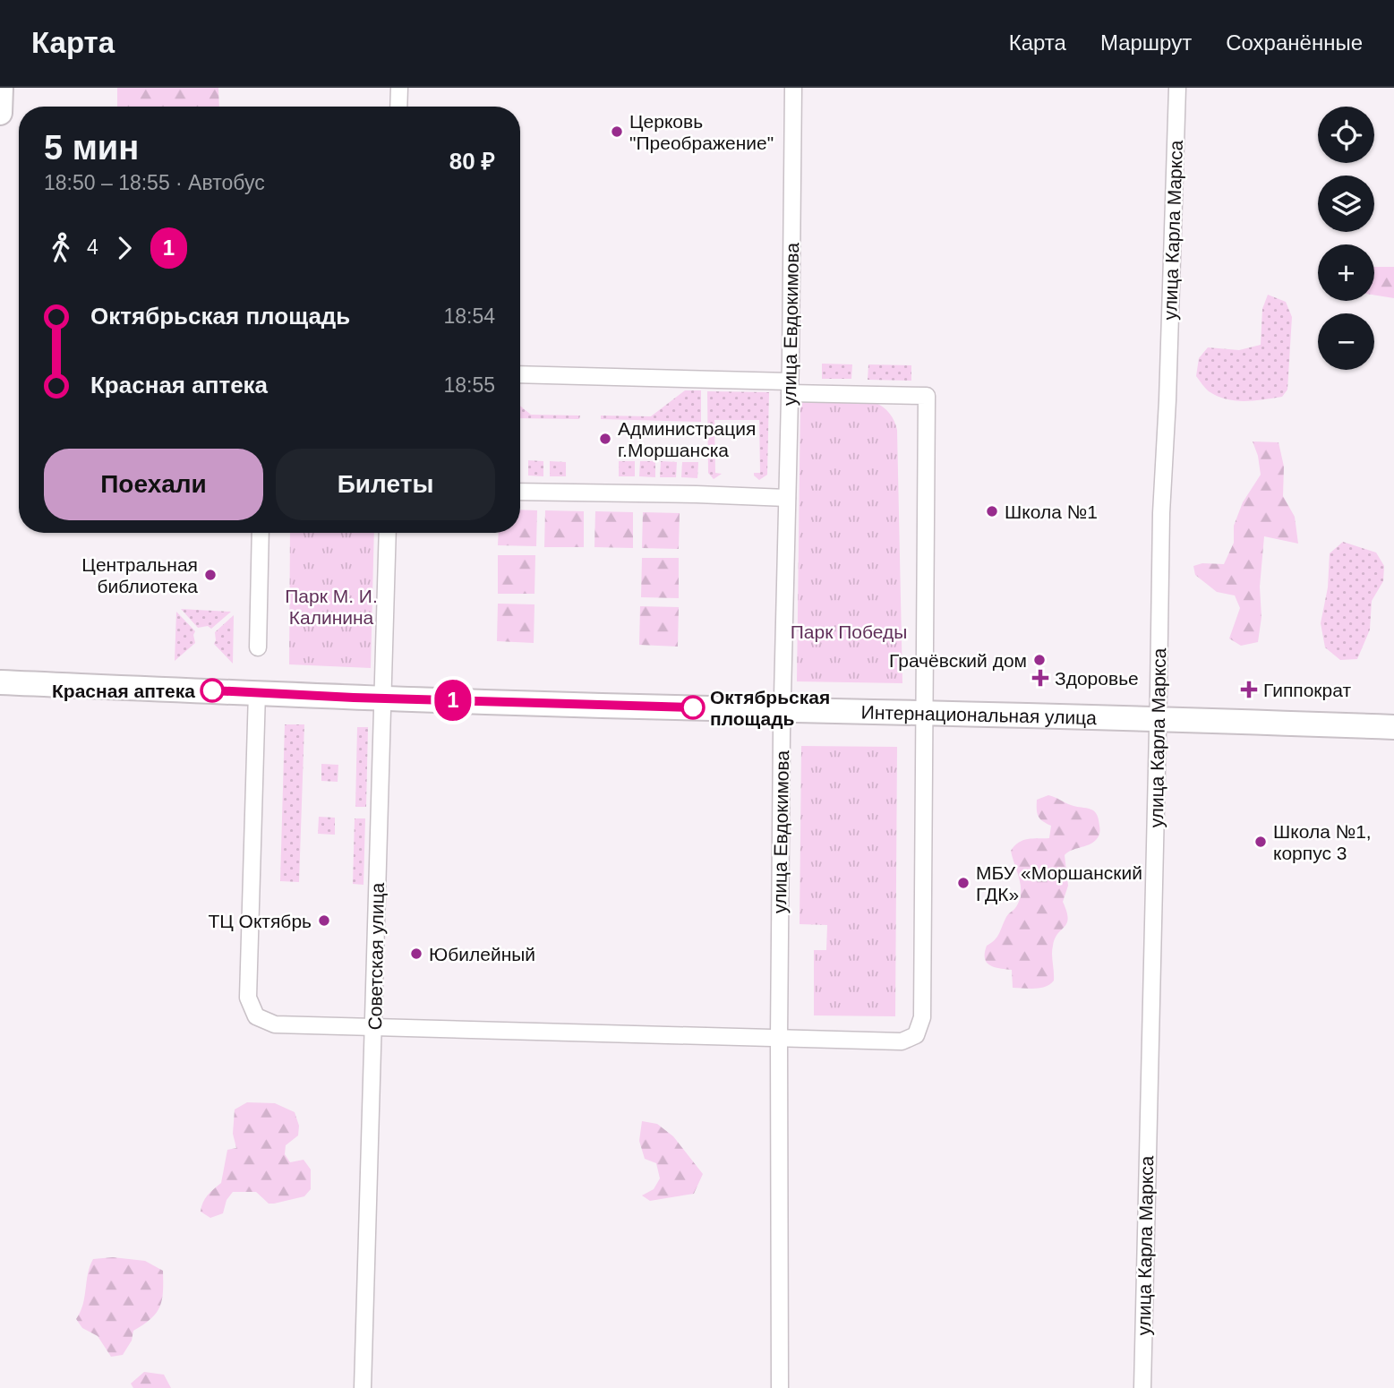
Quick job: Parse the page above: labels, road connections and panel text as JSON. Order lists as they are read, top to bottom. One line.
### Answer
{"streets":{"street":["улица Карла Маркса","улица Евдокимова","Интернациональная улица","Советская улица"]},"crossings":[["улица Карла Маркса","Интернациональная улица"],["улица Евдокимова","Интернациональная улица"],["Интернациональная улица","Советская улица"]],"parks":["Парк М. И. Калинина","Парк Победы"],"places":{"other":["Церковь \"Преображение\"","Администрация г.Моршанска","Школа №1","Центральная библиотека","Грачёвский дом","Красная аптека","Октябрьская площадь","Школа №1, корпус 3","МБУ «Моршанский ГДК»","ТЦ Октябрь","Юбилейный"],"health":["Здоровье","Гиппократ"]},"lines":["bus line 1"],"page":{"header":"Карта","nav":["Карта","Маршрут","Сохранённые"],"on_map":"1","map_buttons":["+","−"],"heading":["5 мин","18:50 – 18:55 · Автобус","80 ₽"],"legs":["4","1"],"list":[{"name":"Октябрьская площадь","value":"18:54"},{"name":"Красная аптека","value":"18:55"}],"buttons":["Поехали","Билеты"]}}
